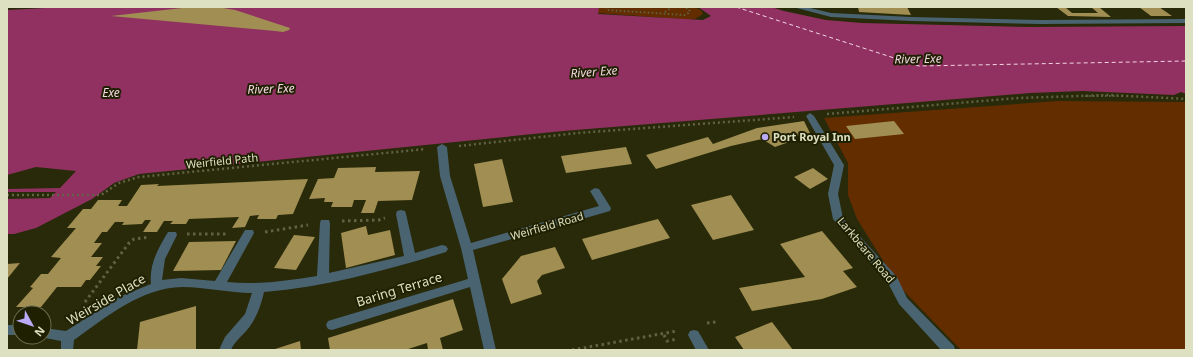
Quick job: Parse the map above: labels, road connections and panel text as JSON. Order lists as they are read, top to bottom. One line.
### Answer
{"streets":{"street":["Weirfield Road","Larkbeare Road","Baring Terrace","Weirside Place"],"path":["Weirfield Path"]},"water":["River Exe","Exe"],"places":["Port Royal Inn"],"north":"bottom right"}
